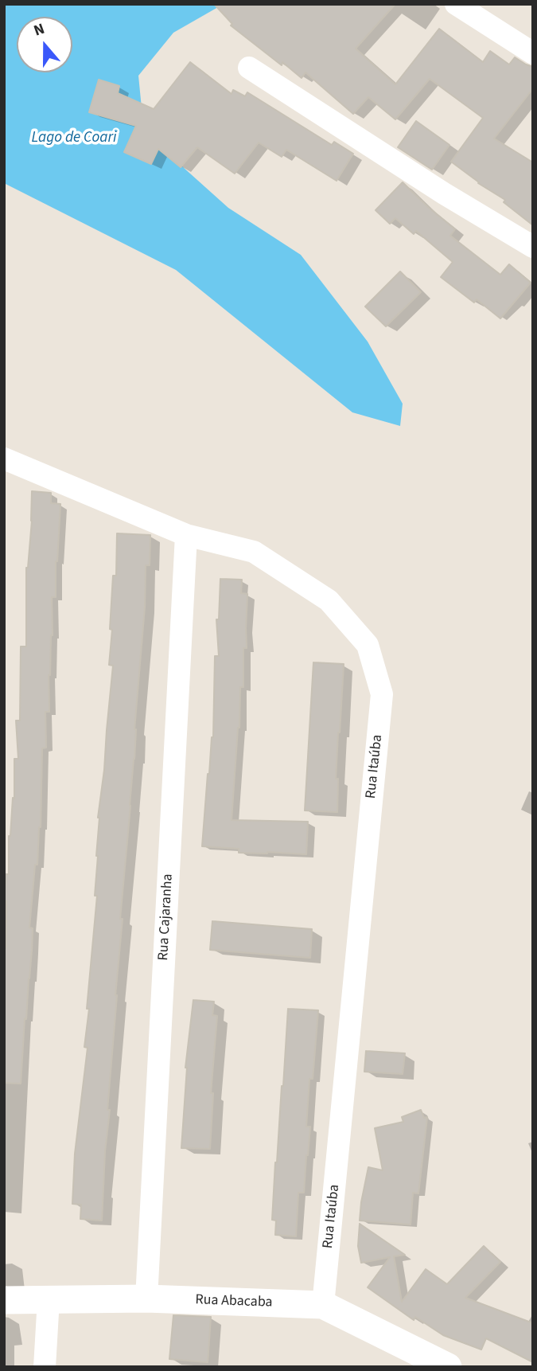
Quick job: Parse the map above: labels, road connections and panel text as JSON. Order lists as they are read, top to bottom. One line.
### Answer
{"streets":{"street":["Rua Itaúba","Rua Cajaranha","Rua Abacaba"]},"crossings":[["Rua Itaúba","Rua Cajaranha"],["Rua Itaúba","Rua Abacaba"],["Rua Cajaranha","Rua Abacaba"]],"water":["Lago de Coari"],"north":"top"}
